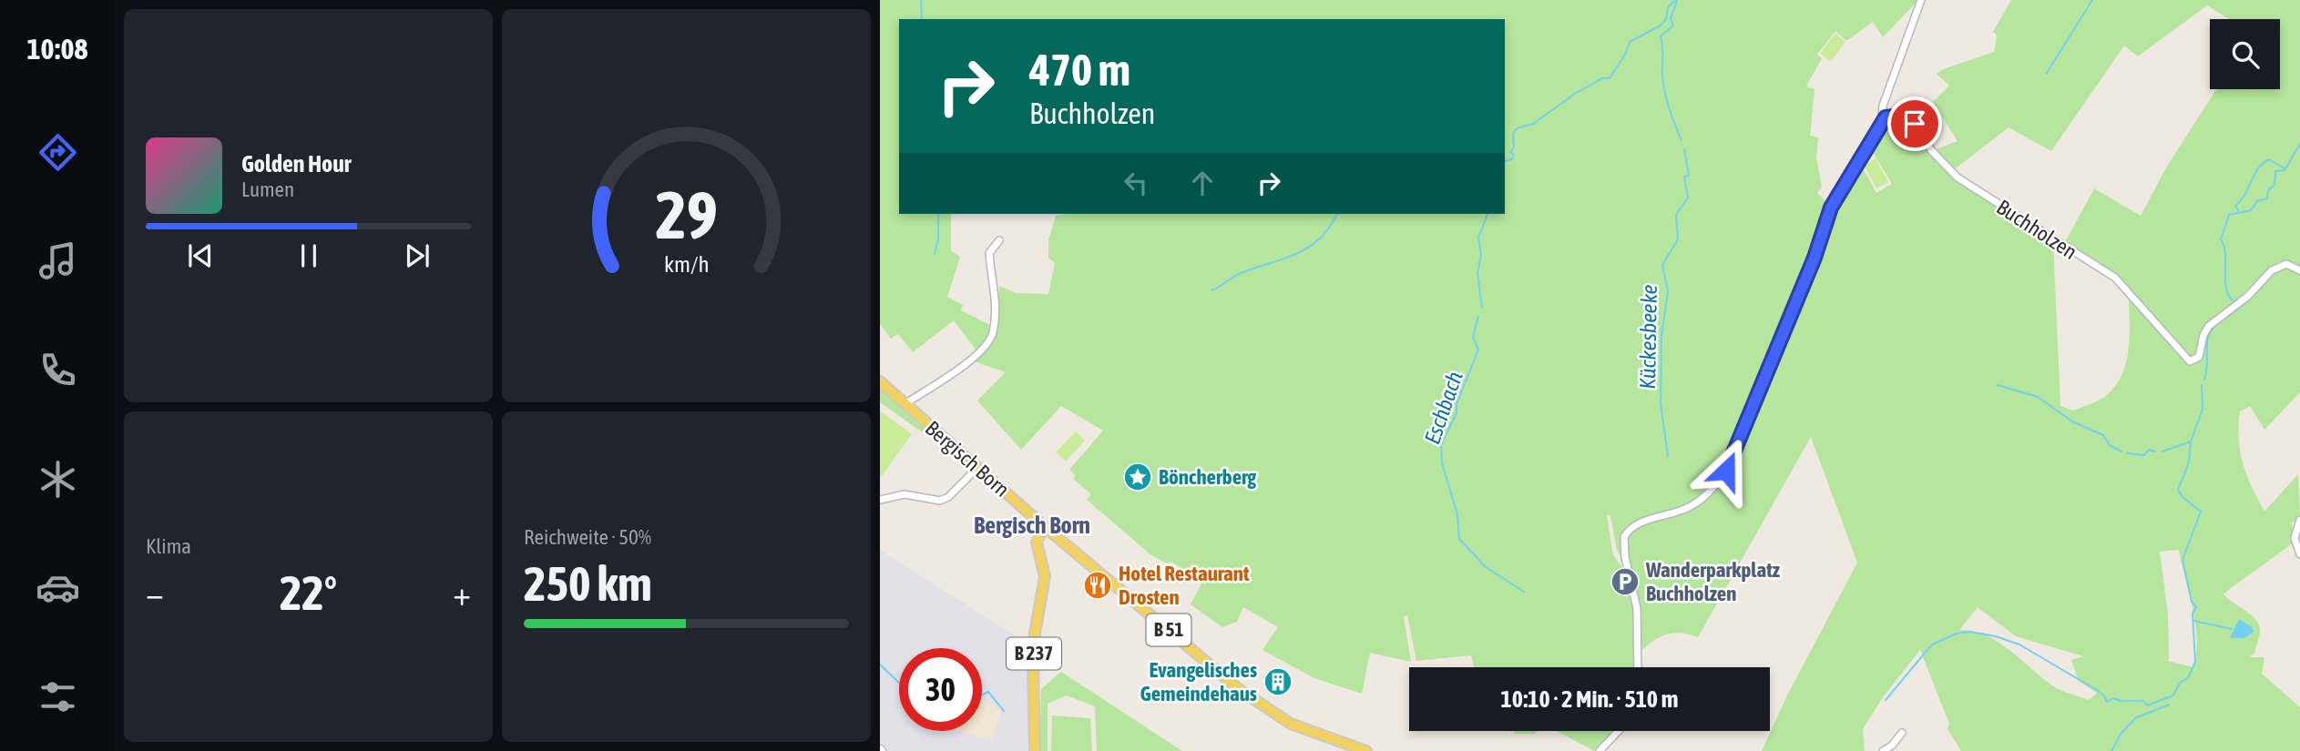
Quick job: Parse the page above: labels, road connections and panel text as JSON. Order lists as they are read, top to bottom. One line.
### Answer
{"streets":{"main road":["Bergisch Born","B 51","B 237"],"street":["Buchholzen"]},"crossings":[["Bergisch Born","B 237"]],"districts":["Bergisch Born"],"water":["Kückesbeeke","Eschbach"],"places":{"place":["Böncherberg"],"parking":["Wanderparkplatz Buchholzen"],"restaurant":["Hotel Restaurant Drosten"],"building":["Evangelisches Gemeindehaus"]},"page":{"tabs":"10:08","turn":["470 m","Buchholzen"],"song":["Golden Hour","Lumen"],"tile":["Klima",["Reichweite · 50%","250 km"]],"heat":["−","22°","+"],"limit":"30","trip":"10:10 · 2 Min. · 510 m","gauge":["29","km/h"]}}
